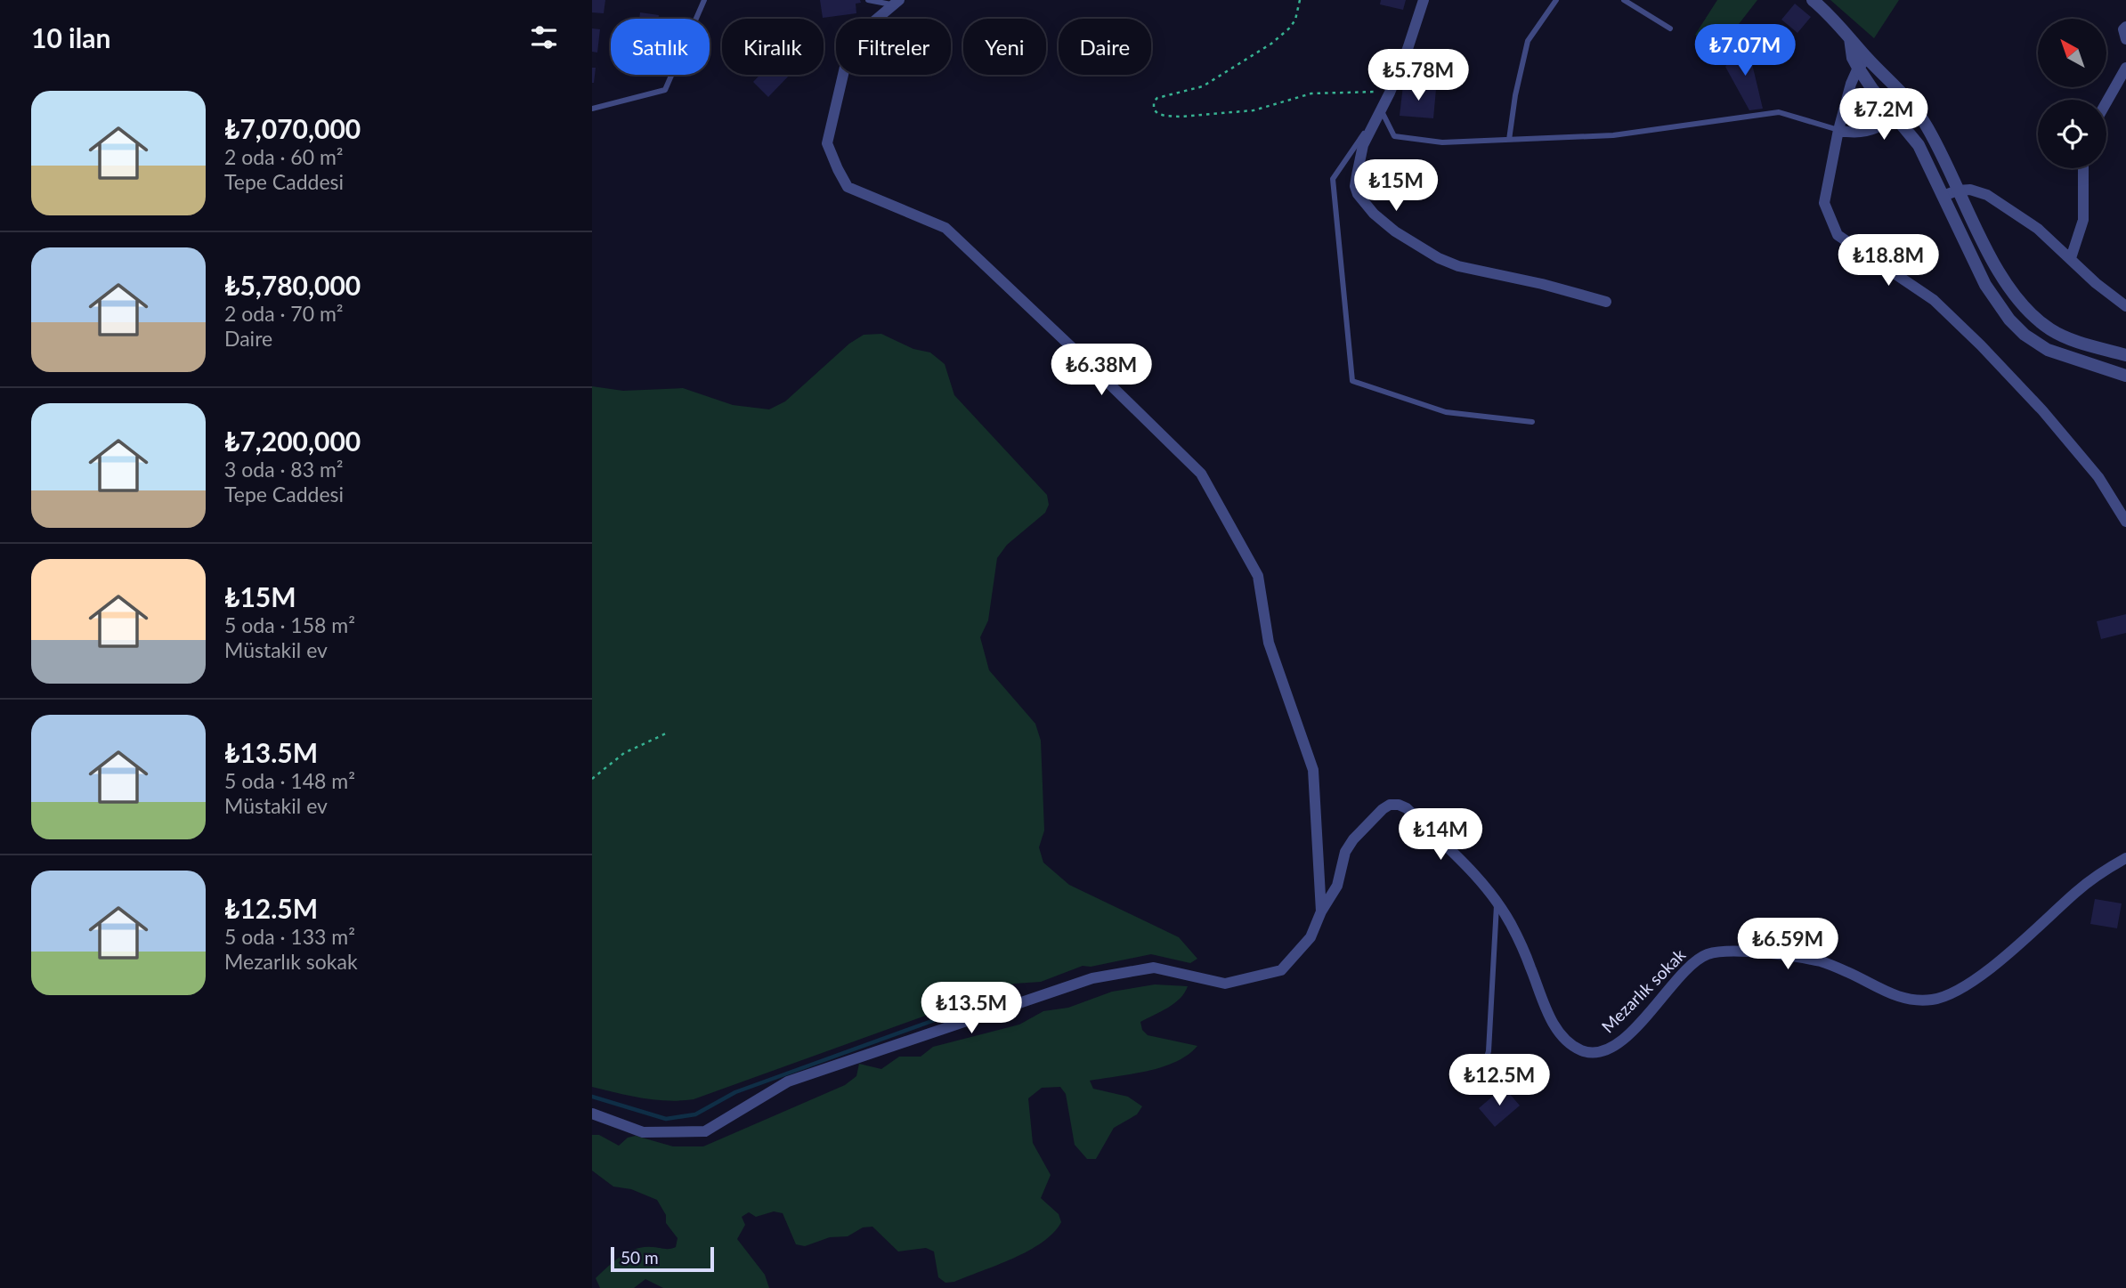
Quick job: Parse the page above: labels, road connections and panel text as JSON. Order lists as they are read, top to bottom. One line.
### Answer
{"streets":{"street":["Mezarlık sokak"]},"scale_bar":"50 m","north":"top left","page":{"heading":"10 ilan","chip":["Satılık","Kiralık","Filtreler","Yeni","Daire"],"price":["₺7.07M","₺5.78M","₺7.2M","₺15M","₺18.8M","₺6.38M","₺14M","₺6.59M","₺13.5M","₺12.5M"],"list":[{"name":"₺7,070,000","note":"2 oda · 60 m² · Tepe Caddesi"},{"name":"₺5,780,000","note":"2 oda · 70 m² · Daire"},{"name":"₺7,200,000","note":"3 oda · 83 m² · Tepe Caddesi"},{"name":"₺15M","note":"5 oda · 158 m² · Müstakil ev"},{"name":"₺13.5M","note":"5 oda · 148 m² · Müstakil ev"},{"name":"₺12.5M","note":"5 oda · 133 m² · Mezarlık sokak"}],"scale":"50 m"}}
